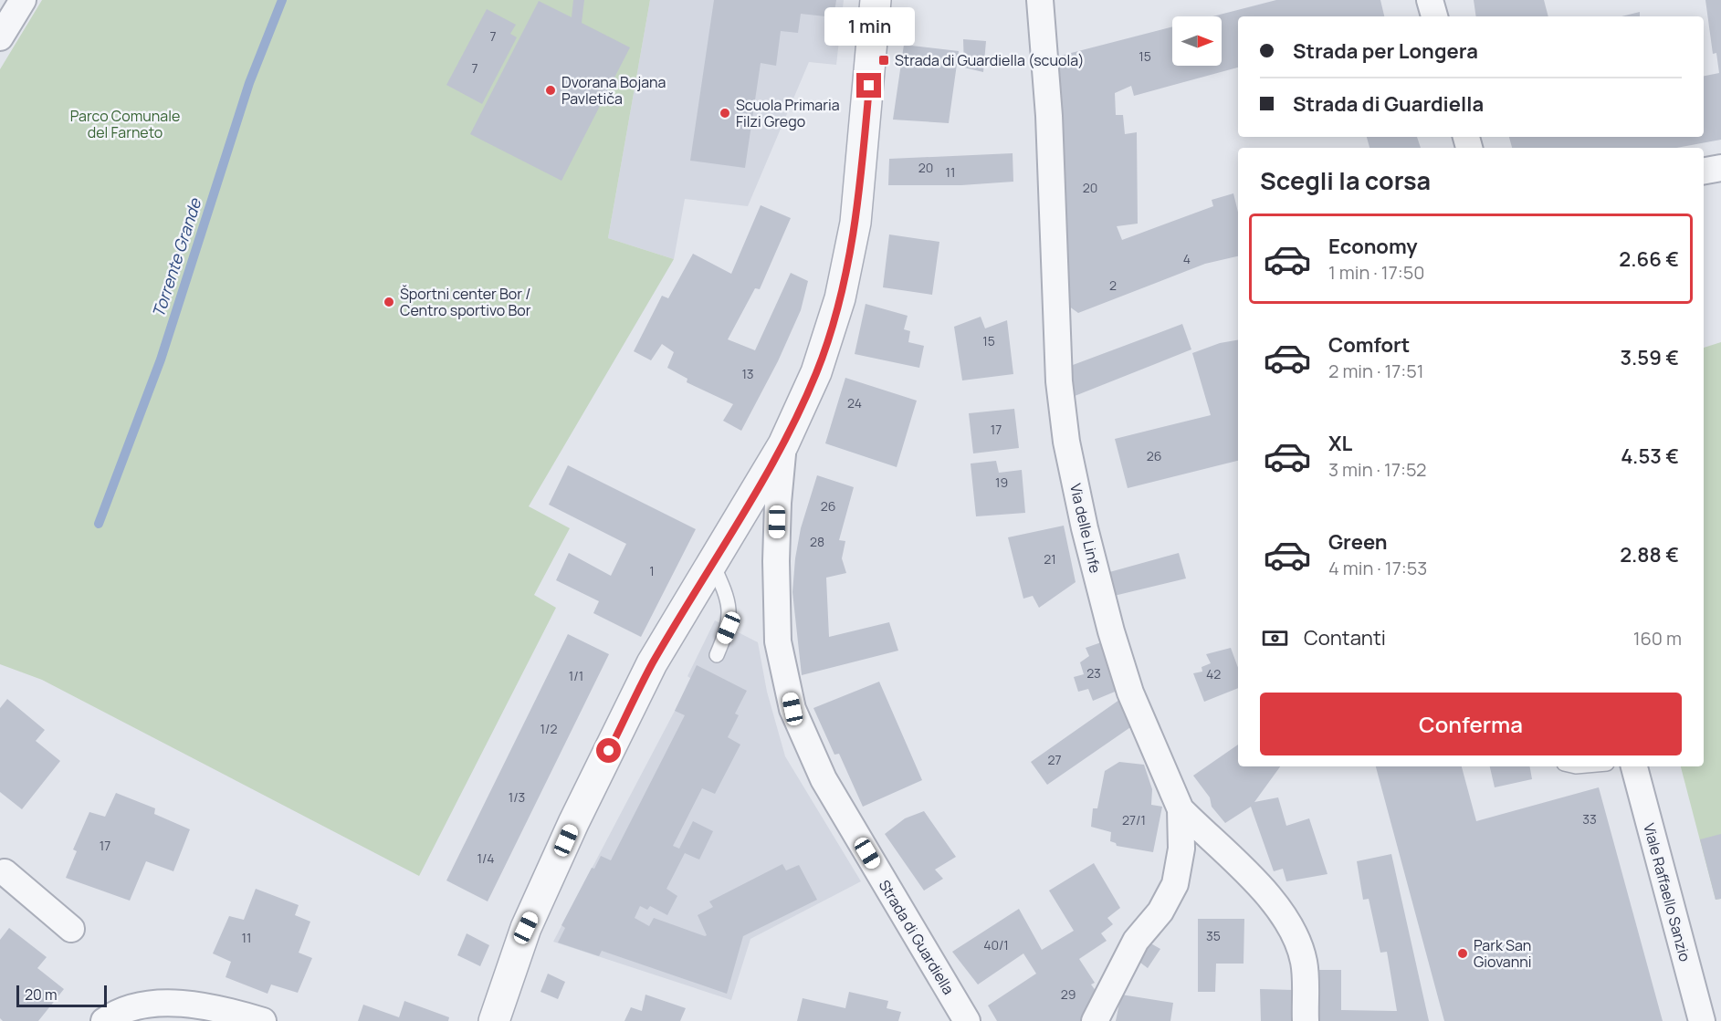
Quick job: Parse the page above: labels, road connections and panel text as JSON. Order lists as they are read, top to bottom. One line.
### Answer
{"streets":{"street":["Via delle Linfe","Viale Raffaello Sanzio","Strada di Guardiella"]},"water":["Torrente Grande"],"parks":["Parco Comunale del Farneto"],"places":{"transit":["Strada di Guardiella (scuola)"],"other":["Dvorana Bojana Pavletiča","Scuola Primaria Filzi Grego","Športni center Bor / Centro sportivo Bor","Park San Giovanni"]},"house_numbers":["7","15","7","20","11","20","4","2","15","13","24","17","26","19","26","28","21","1","23","42","1/1","1/2","27","1/3","33","27/1","17","1/4","35","11","40/1","29"],"scale_bar":"20 m","north":"right","page":{"bubble":"1 min","banner":["Strada per Longera","Strada di Guardiella"],"heading":"Scegli la corsa","list":[{"name":"Economy","note":"1 min · 17:50","value":"2.66 €"},{"name":"Comfort","note":"2 min · 17:51","value":"3.59 €"},{"name":"XL","note":"3 min · 17:52","value":"4.53 €"},{"name":"Green","note":"4 min · 17:53","value":"2.88 €"}],"pay":["Contanti","160 m"],"buttons":"Conferma","scale":"20 m"}}
